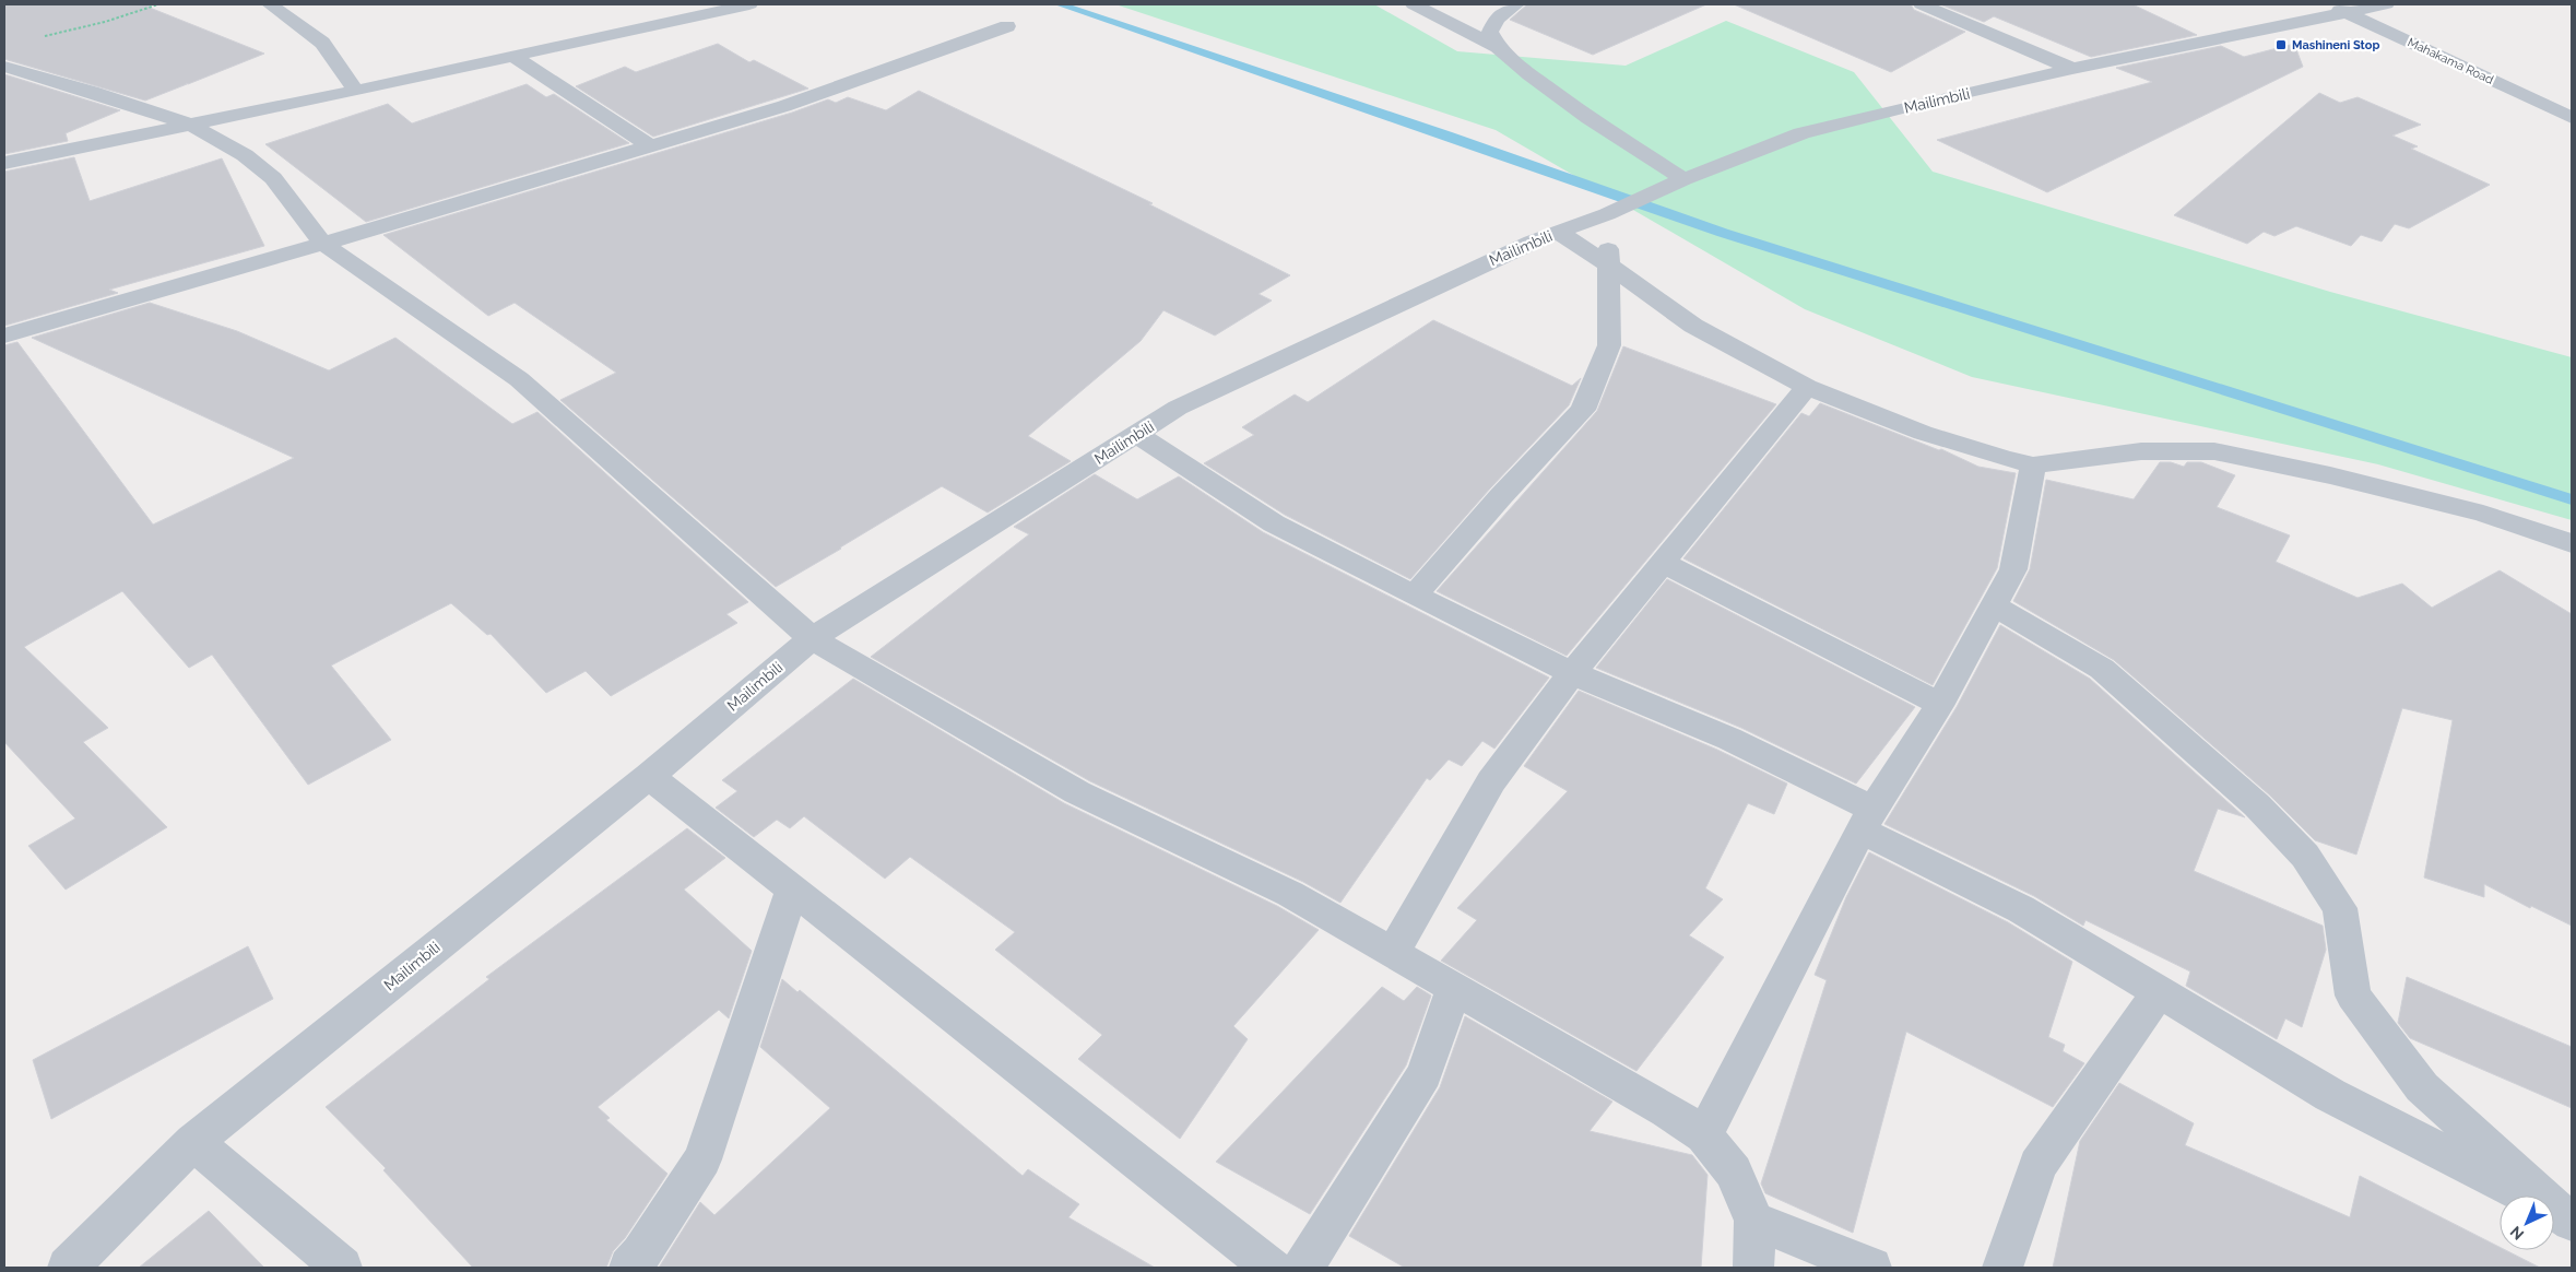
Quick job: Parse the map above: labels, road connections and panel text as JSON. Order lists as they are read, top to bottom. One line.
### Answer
{"streets":{"street":["Mahakama Road","Mailimbili"]},"crossings":[["Mahakama Road","Mailimbili"]],"places":{"transit":["Mashineni Stop"]},"north":"bottom left"}
